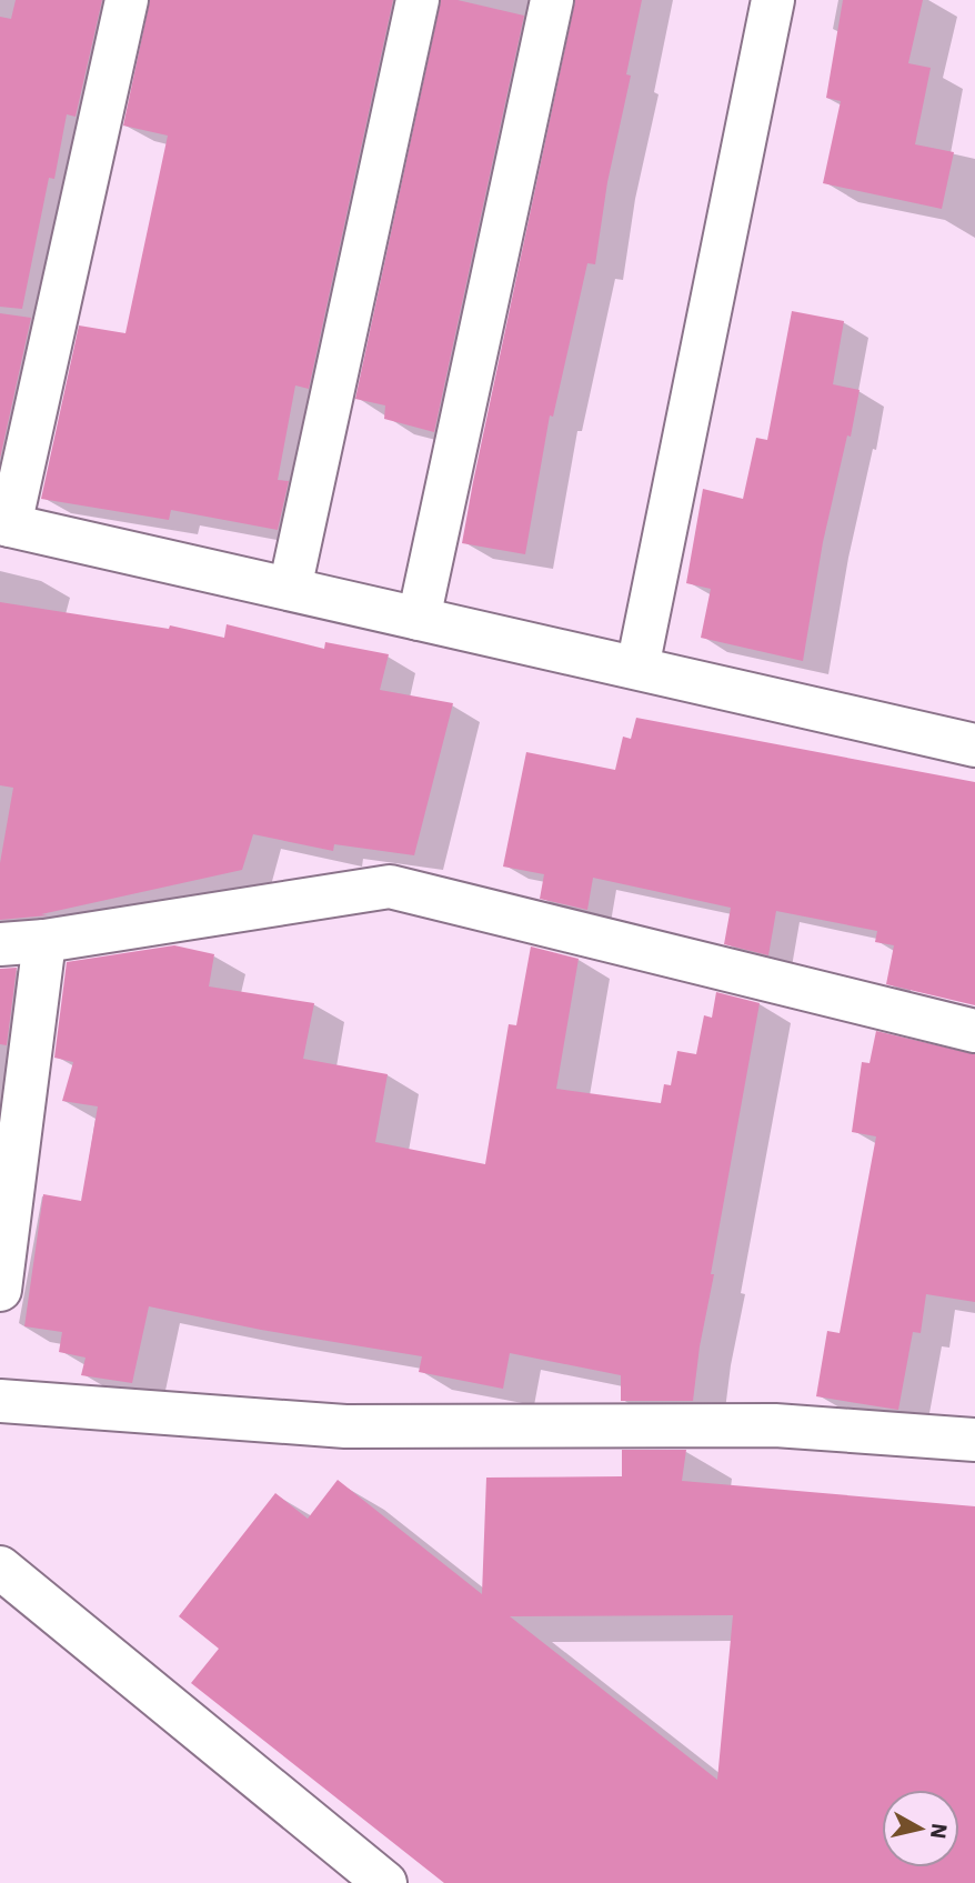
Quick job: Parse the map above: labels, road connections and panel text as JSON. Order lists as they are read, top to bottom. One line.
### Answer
{"north":"right"}
